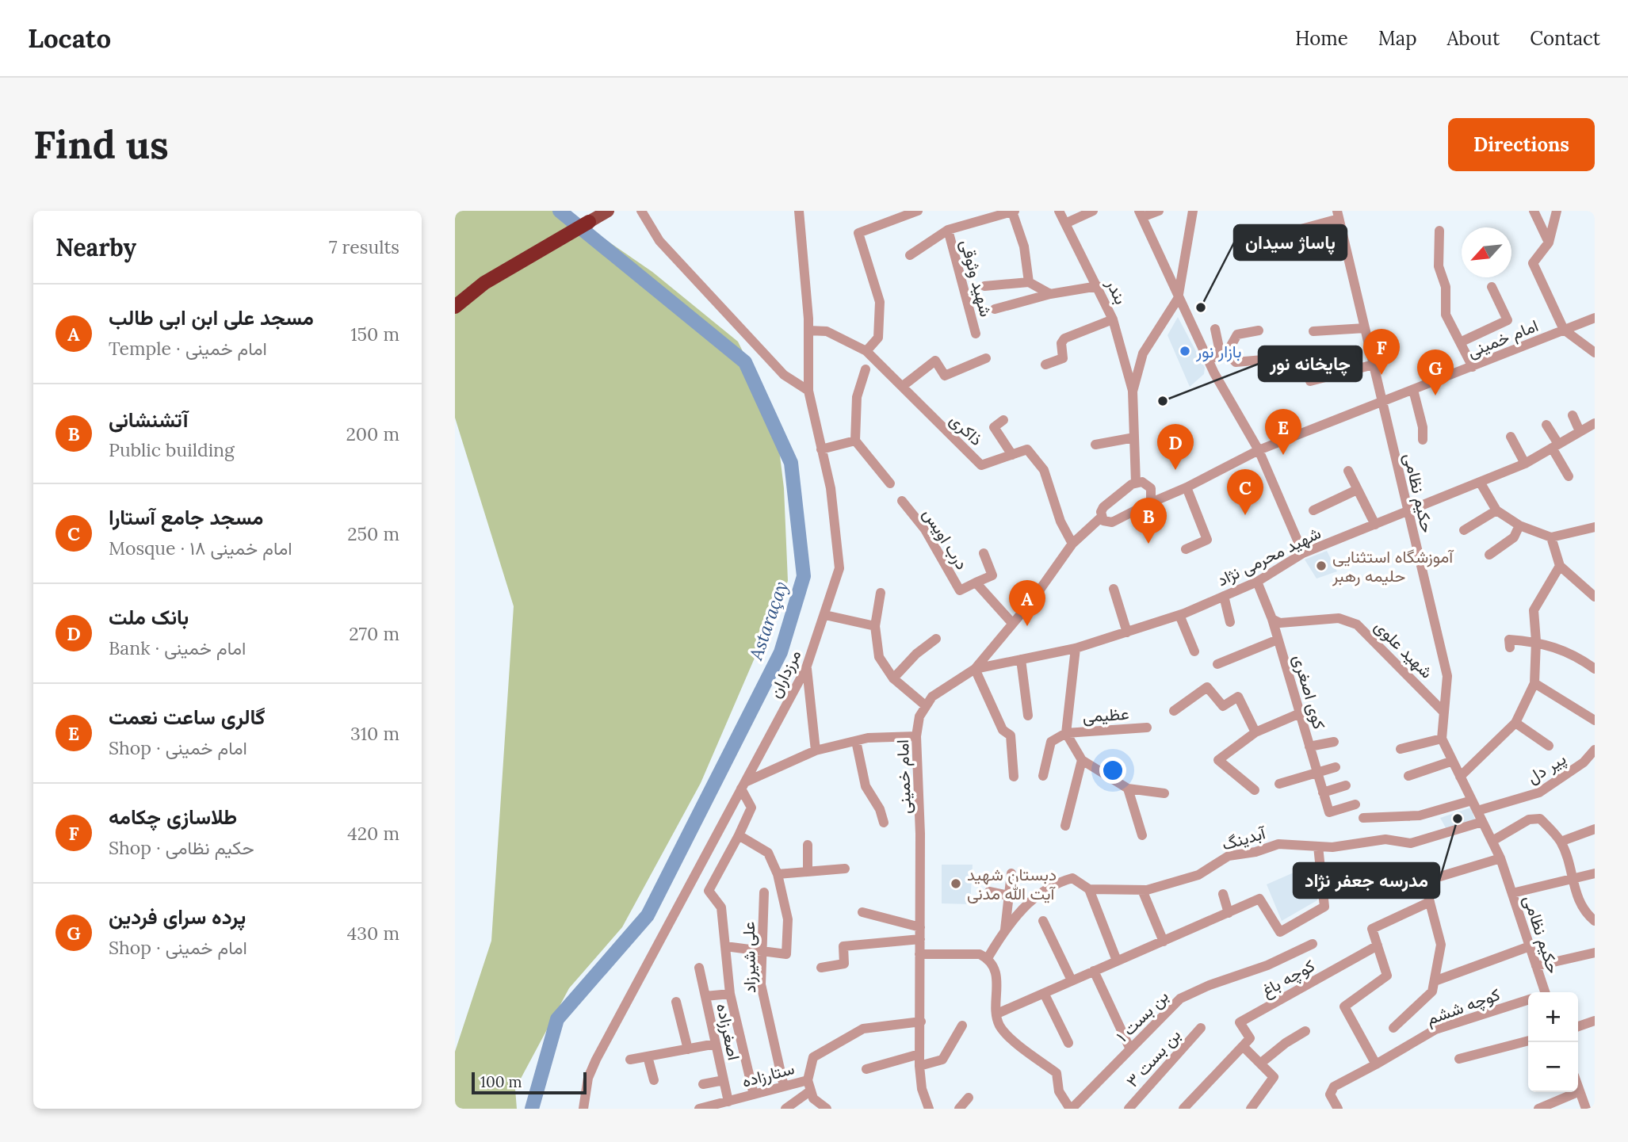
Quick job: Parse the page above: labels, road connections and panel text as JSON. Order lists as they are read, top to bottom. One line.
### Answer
{"streets":{"street":["شهید وثوقی","بندر","امام خمینی","ذاکری","حکیم نظامی","درب اویس","شهید محرمی نژاد","شهید علوی","مرزداران","کوی اصغری","عظیمی","پیر دل","آبدینگ","علی شیرزاد","کوچه باغ","کوچه ششم","بن بست ۱","اصغرزاده","بن بست ۳","ستارزاده"]},"crossings":[["امام خمینی","حکیم نظامی"],["امام خمینی","ستارزاده"],["ذاکری","مرزداران"],["حکیم نظامی","شهید محرمی نژاد"],["حکیم نظامی","شهید علوی"],["حکیم نظامی","پیر دل"],["حکیم نظامی","آبدینگ"],["شهید محرمی نژاد","کوی اصغری"],["شهید علوی","کوی اصغری"],["علی شیرزاد","ستارزاده"],["اصغرزاده","ستارزاده"]],"water":["Astaraçay"],"places":["پاساژ سیدان","بازار نور","چایخانه نور","آموزشگاه استثنایی حلیمه رهبر","مدرسه جعفر نژاد","دبستان شهید آیت الله مدنی"],"scale_bar":"100 m","north":"bottom left","page":{"header":"Locato","nav":["Home","Map","About","Contact"],"buttons":"Directions","title":"Find us","heading":["Nearby","7 results"],"list":[{"mark":"A","name":"مسجد علی ابن ابی طالب","note":"Temple · امام خمینی","value":"150 m"},{"mark":"B","name":"آتشنشانی","note":"Public building","value":"200 m"},{"mark":"C","name":"مسجد جامع آستارا","note":"Mosque · امام خمینی ۱۸","value":"250 m"},{"mark":"D","name":"بانک ملت","note":"Bank · امام خمینی","value":"270 m"},{"mark":"E","name":"گالری ساعت نعمت","note":"Shop · امام خمینی","value":"310 m"},{"mark":"F","name":"طلاسازی چکامه","note":"Shop · حکیم نظامی","value":"420 m"},{"mark":"G","name":"پرده سرای فردین","note":"Shop · امام خمینی","value":"430 m"}],"pins":["F","G","E","D","C","B","A"],"map_buttons":["+","−"],"scale":"100 m"}}
